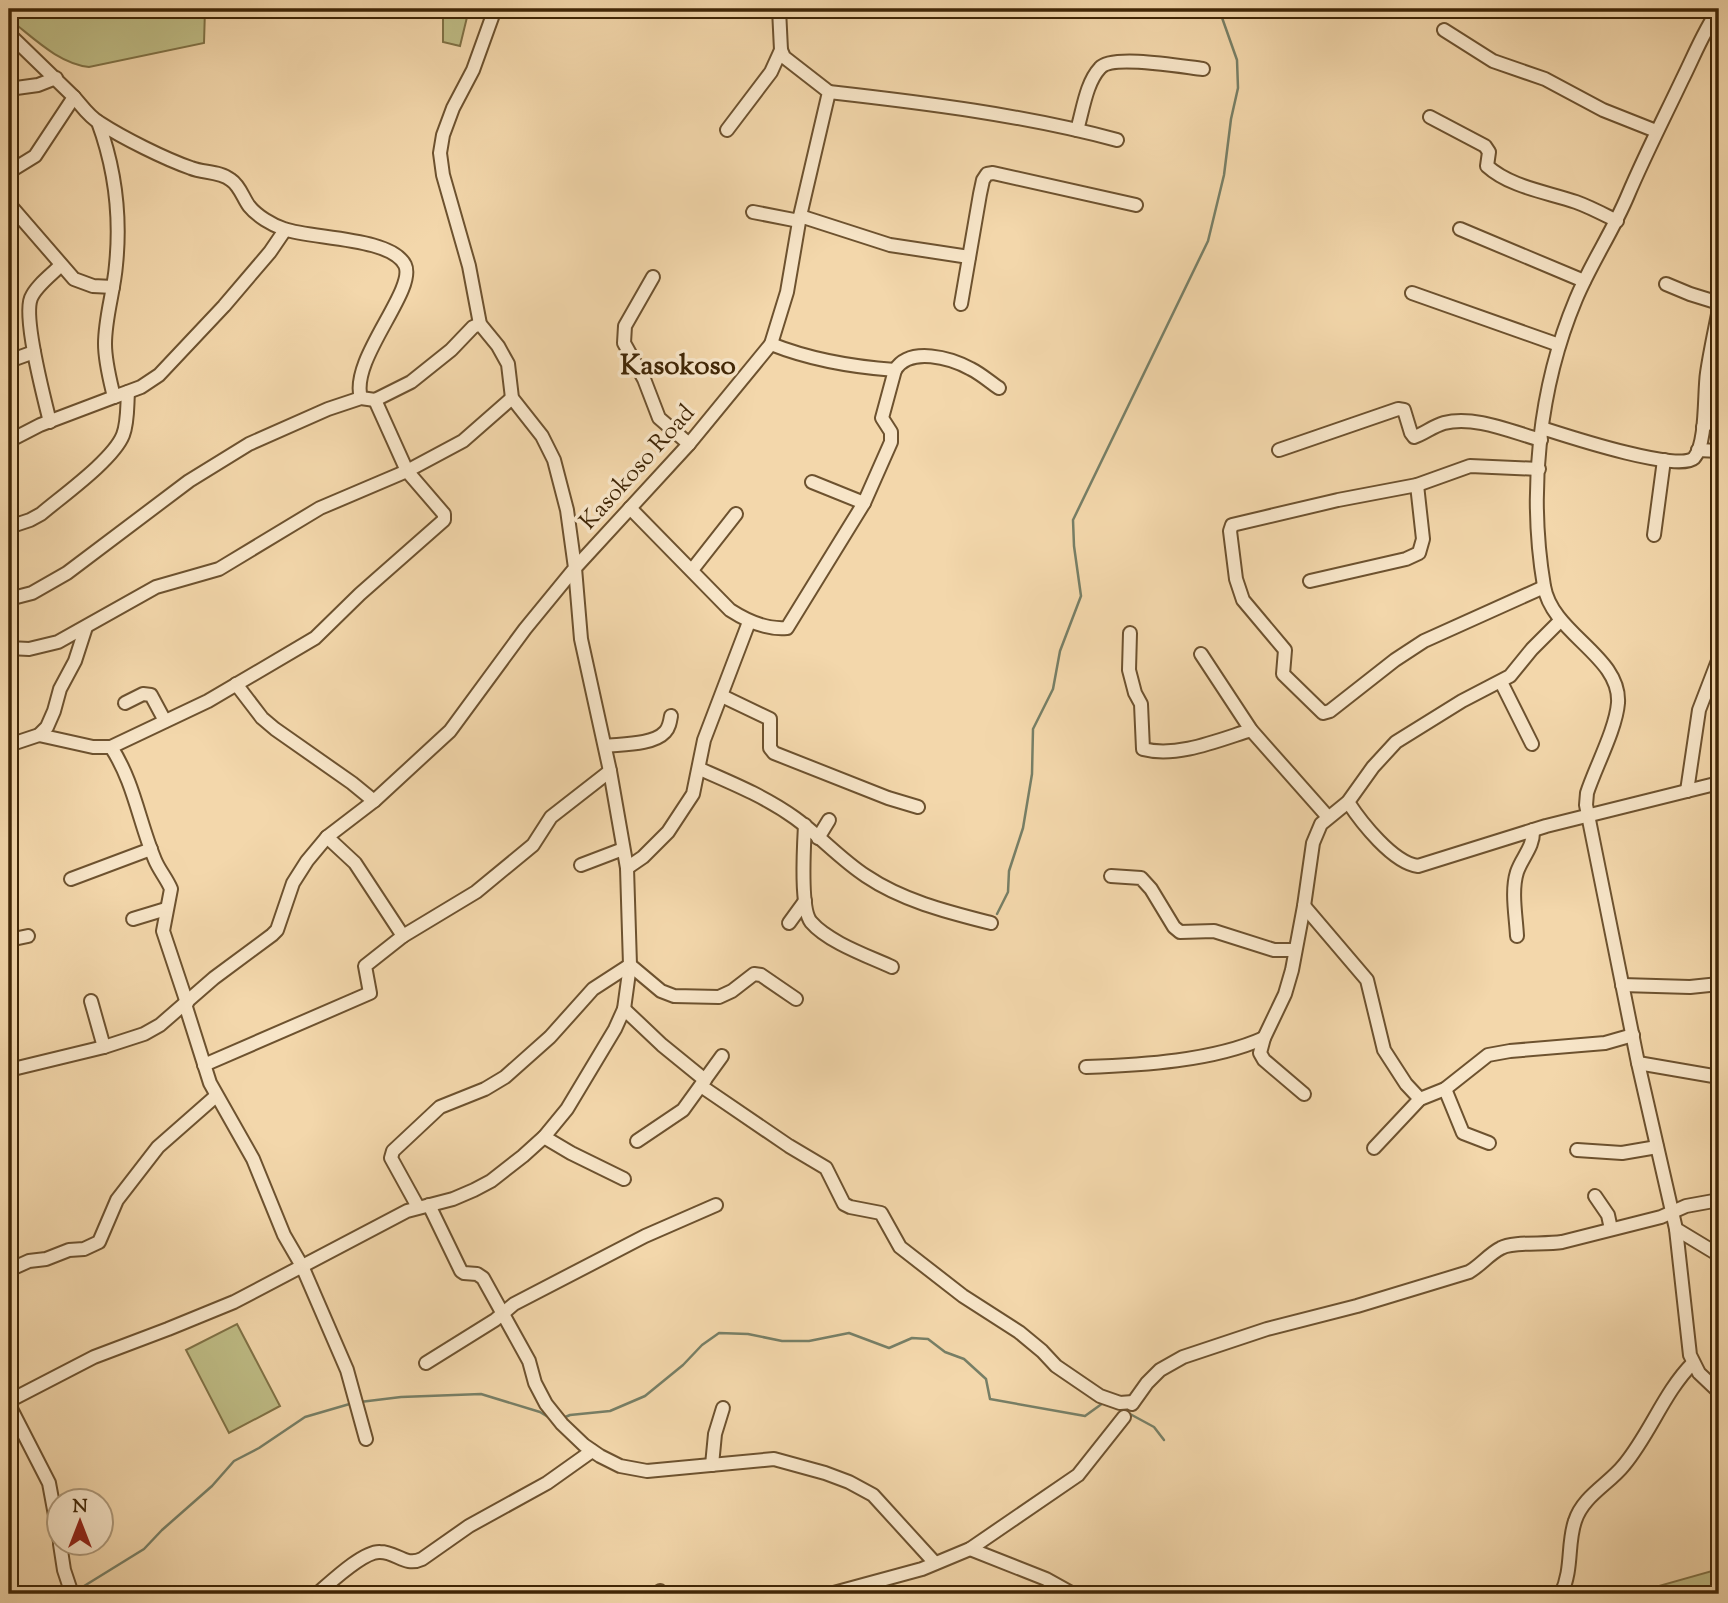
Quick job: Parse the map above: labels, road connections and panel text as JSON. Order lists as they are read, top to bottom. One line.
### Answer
{"streets":{"street":["Kasokoso Road"]},"districts":["Kasokoso"],"north":"top"}
